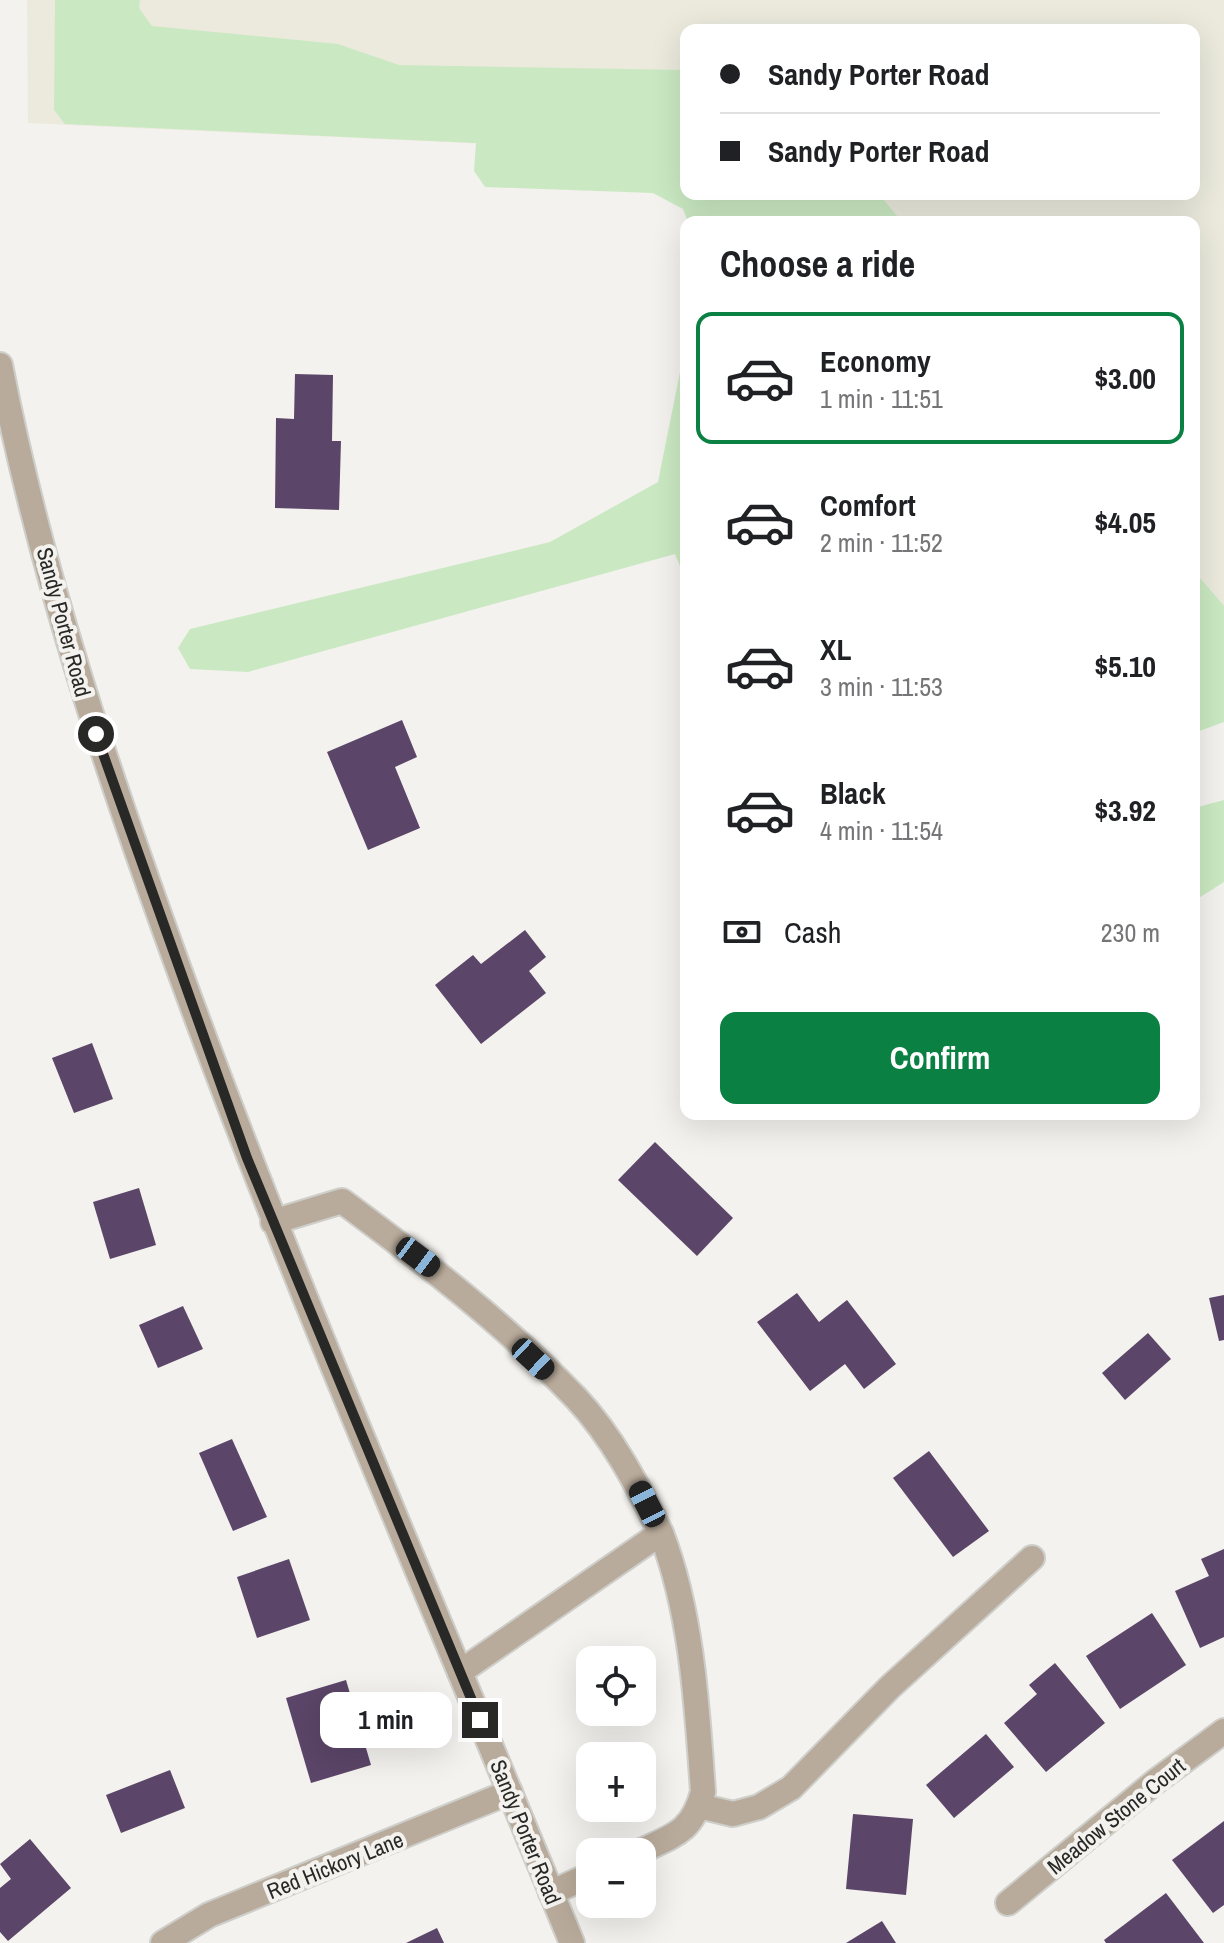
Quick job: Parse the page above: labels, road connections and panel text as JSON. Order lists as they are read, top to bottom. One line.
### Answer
{"streets":{"street":["Sandy Porter Road","Meadow Stone Court","Red Hickory Lane"]},"crossings":[["Sandy Porter Road","Red Hickory Lane"]],"page":{"banner":["Sandy Porter Road","Sandy Porter Road"],"heading":"Choose a ride","list":[{"name":"Economy","note":"1 min · 11:51","value":"$3.00"},{"name":"Comfort","note":"2 min · 11:52","value":"$4.05"},{"name":"XL","note":"3 min · 11:53","value":"$5.10"},{"name":"Black","note":"4 min · 11:54","value":"$3.92"}],"pay":["Cash","230 m"],"buttons":"Confirm","map_buttons":["+","−"],"bubble":"1 min"}}
